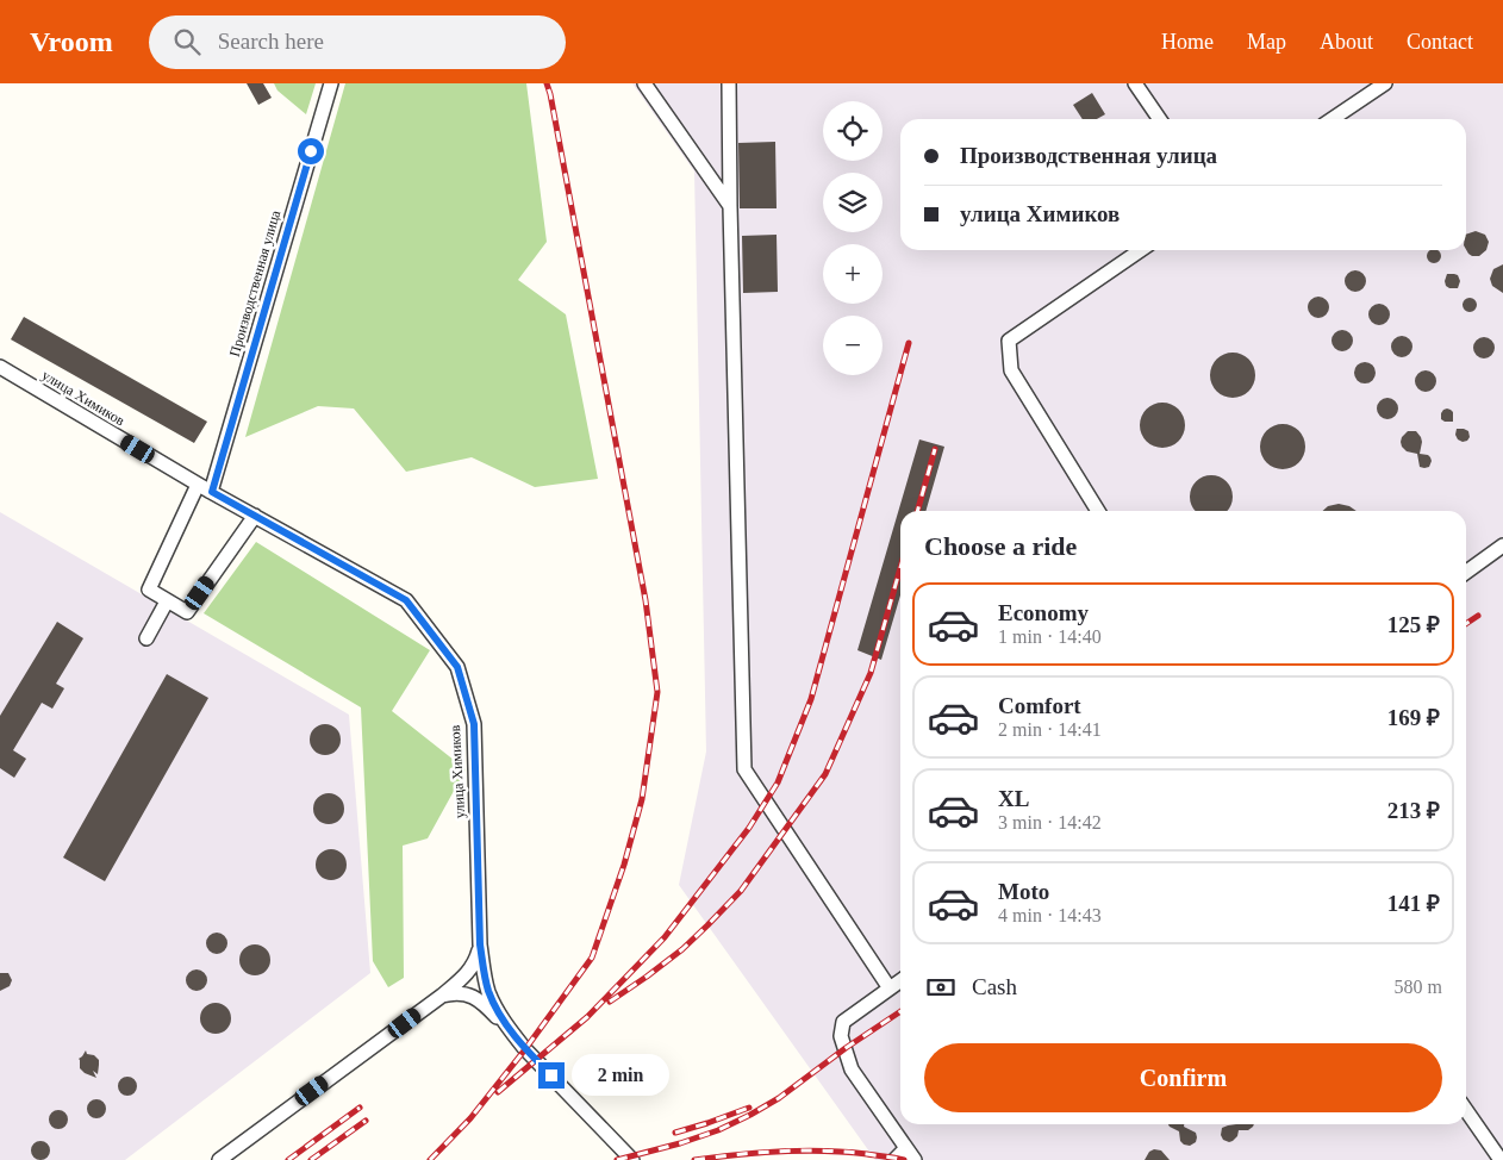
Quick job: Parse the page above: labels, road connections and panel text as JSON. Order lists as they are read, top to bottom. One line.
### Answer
{"streets":{"street":["Производственная улица","улица Химиков"]},"crossings":[["Производственная улица","улица Химиков"]],"page":{"header":"Vroom","search":"Search here","nav":["Home","Map","About","Contact"],"map_buttons":["+","−"],"banner":["Производственная улица","улица Химиков"],"heading":"Choose a ride","list":[{"name":"Economy","note":"1 min · 14:40","value":"125 ₽"},{"name":"Comfort","note":"2 min · 14:41","value":"169 ₽"},{"name":"XL","note":"3 min · 14:42","value":"213 ₽"},{"name":"Moto","note":"4 min · 14:43","value":"141 ₽"}],"pay":["Cash","580 m"],"buttons":"Confirm","bubble":"2 min"}}
